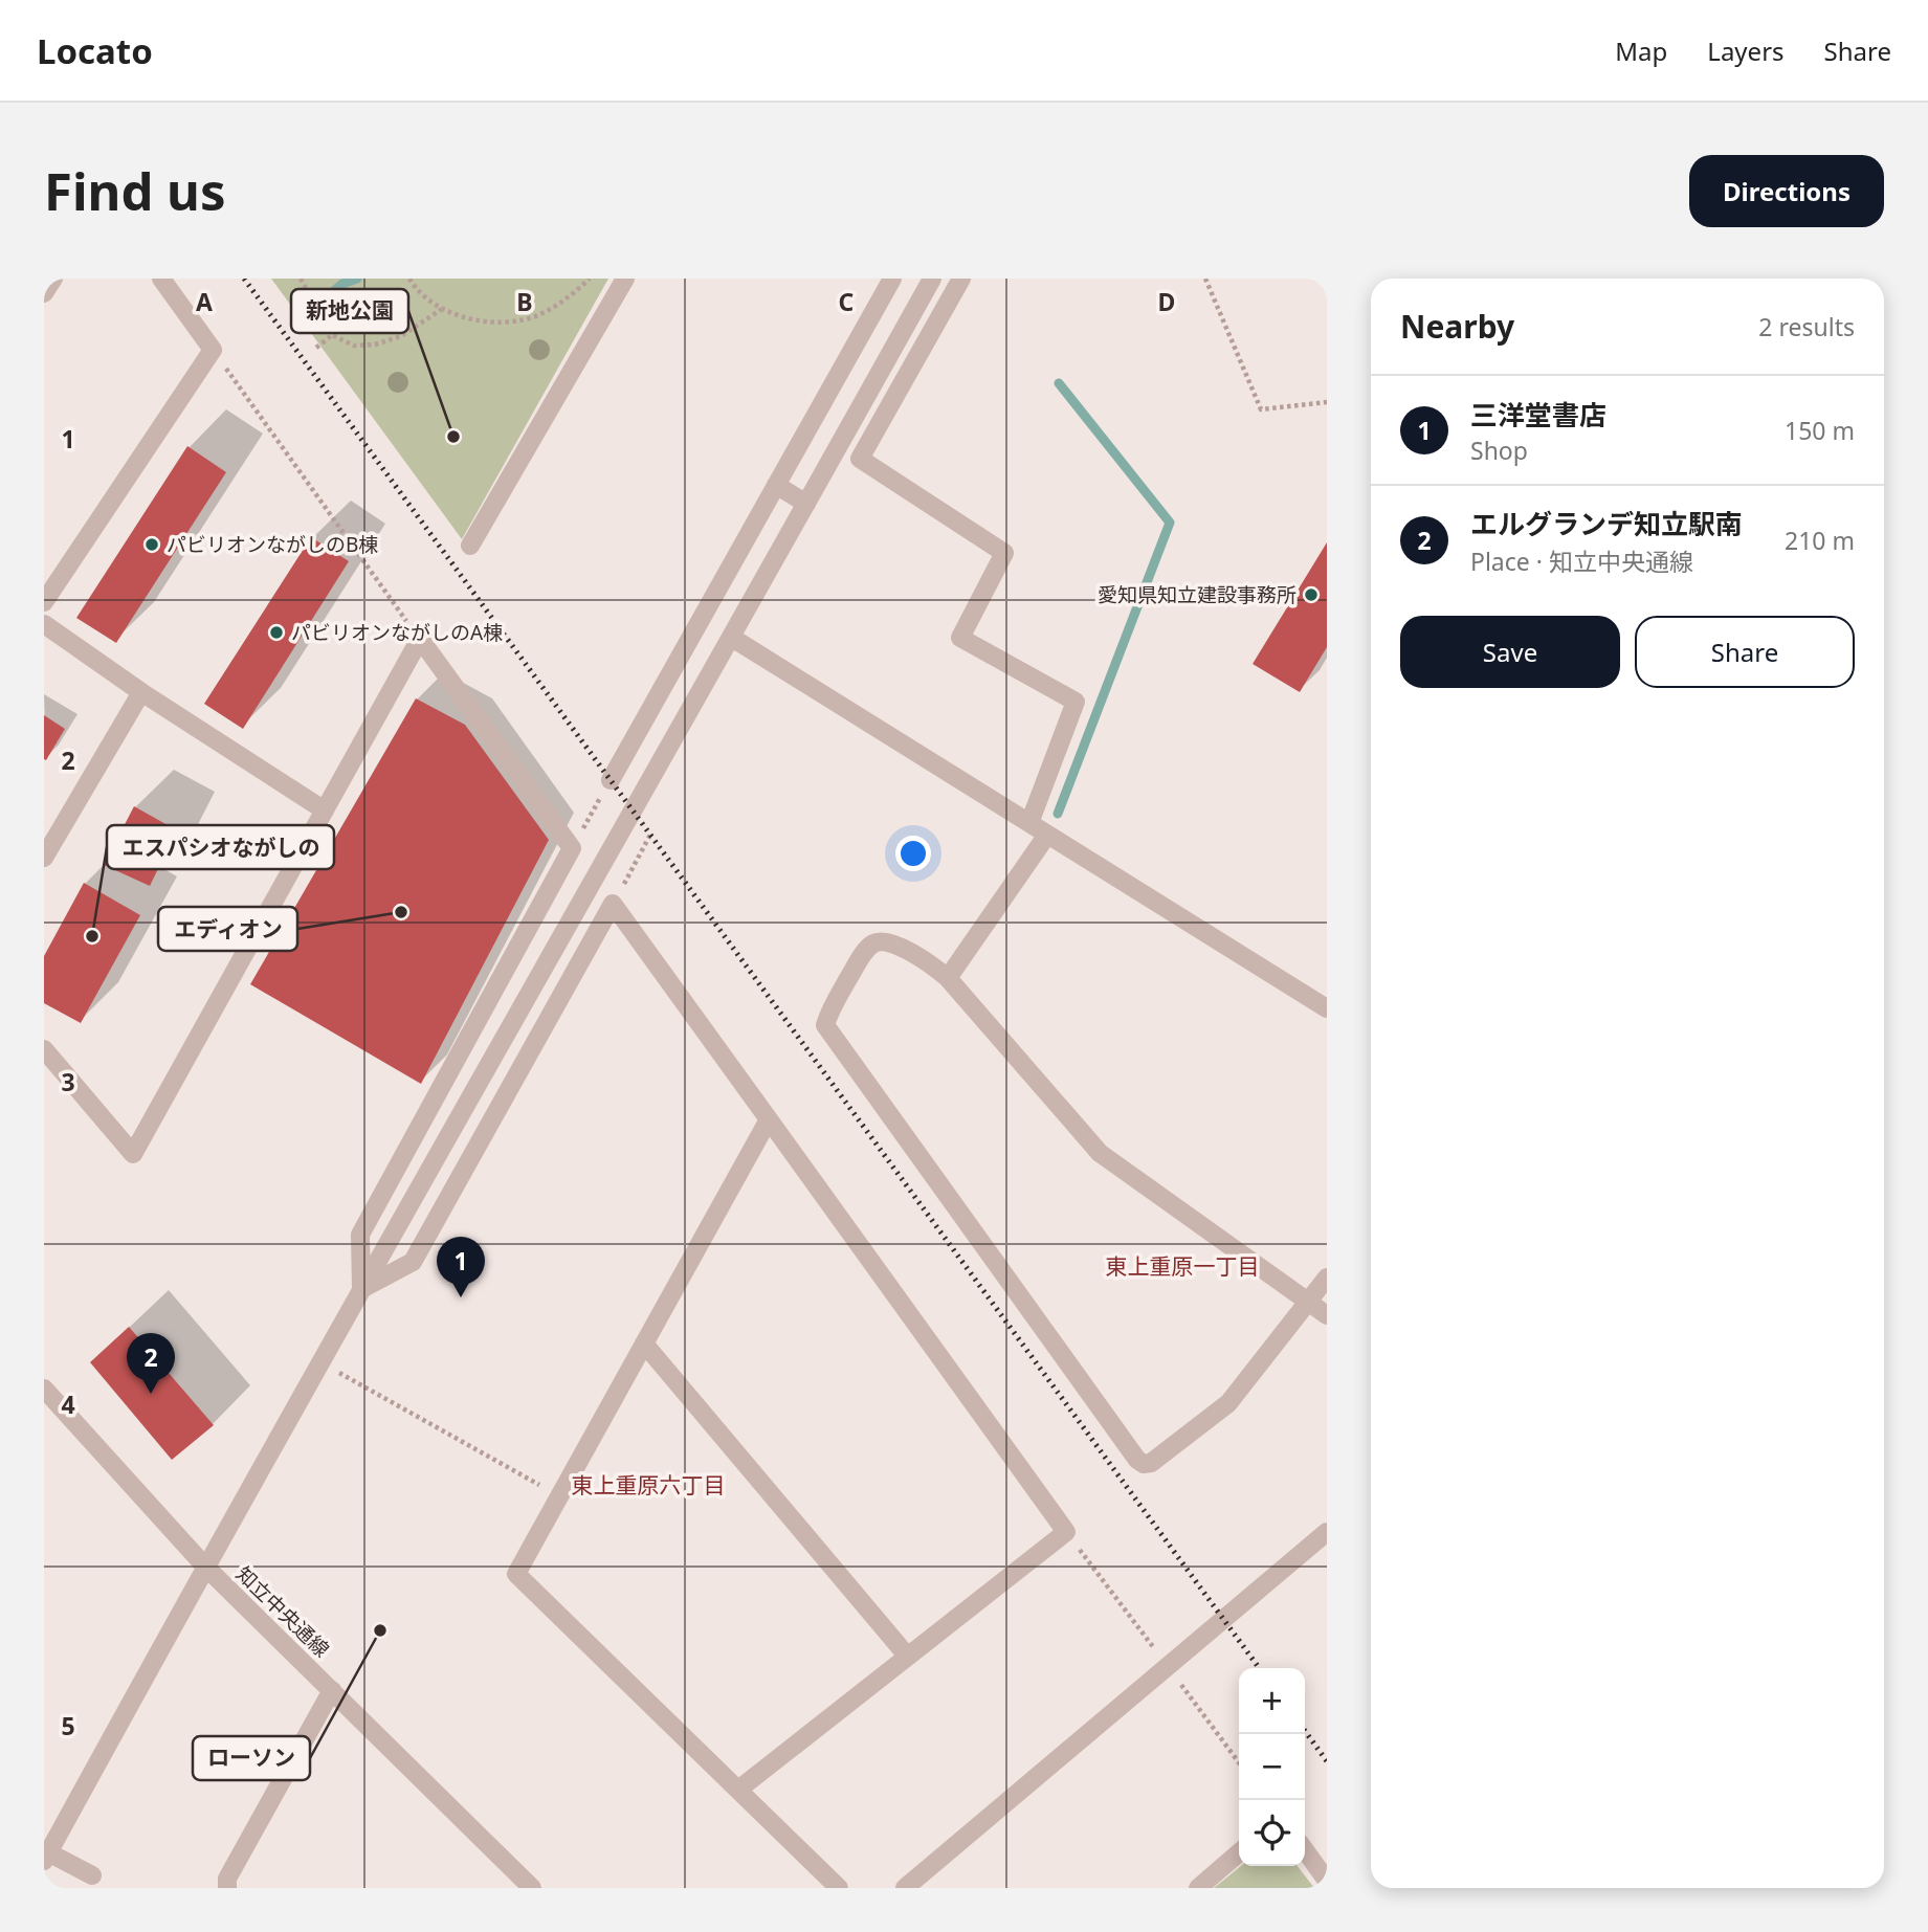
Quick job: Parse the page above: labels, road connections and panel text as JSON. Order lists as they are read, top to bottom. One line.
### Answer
{"streets":{"street":["知立中央通線"]},"districts":["東上重原一丁目","東上重原六丁目"],"places":["新地公園","パビリオンながしのB棟","愛知県知立建設事務所","パビリオンながしのA棟","エディオン","エスパシオながしの","ローソン"],"page":{"header":"Locato","nav":["Map","Layers","Share"],"buttons":["Directions",["Save","Share"]],"title":"Find us","heading":["Nearby","2 results"],"list":[{"mark":"1","name":"三洋堂書店","note":"Shop","value":"150 m"},{"mark":"2","name":"エルグランデ知立駅南","note":"Place · 知立中央通線","value":"210 m"}],"pins":["1","2"],"map_buttons":["+","−"]},"grid":{"columns":["A","B","C","D"],"rows":["1","2","3","4","5"]}}
